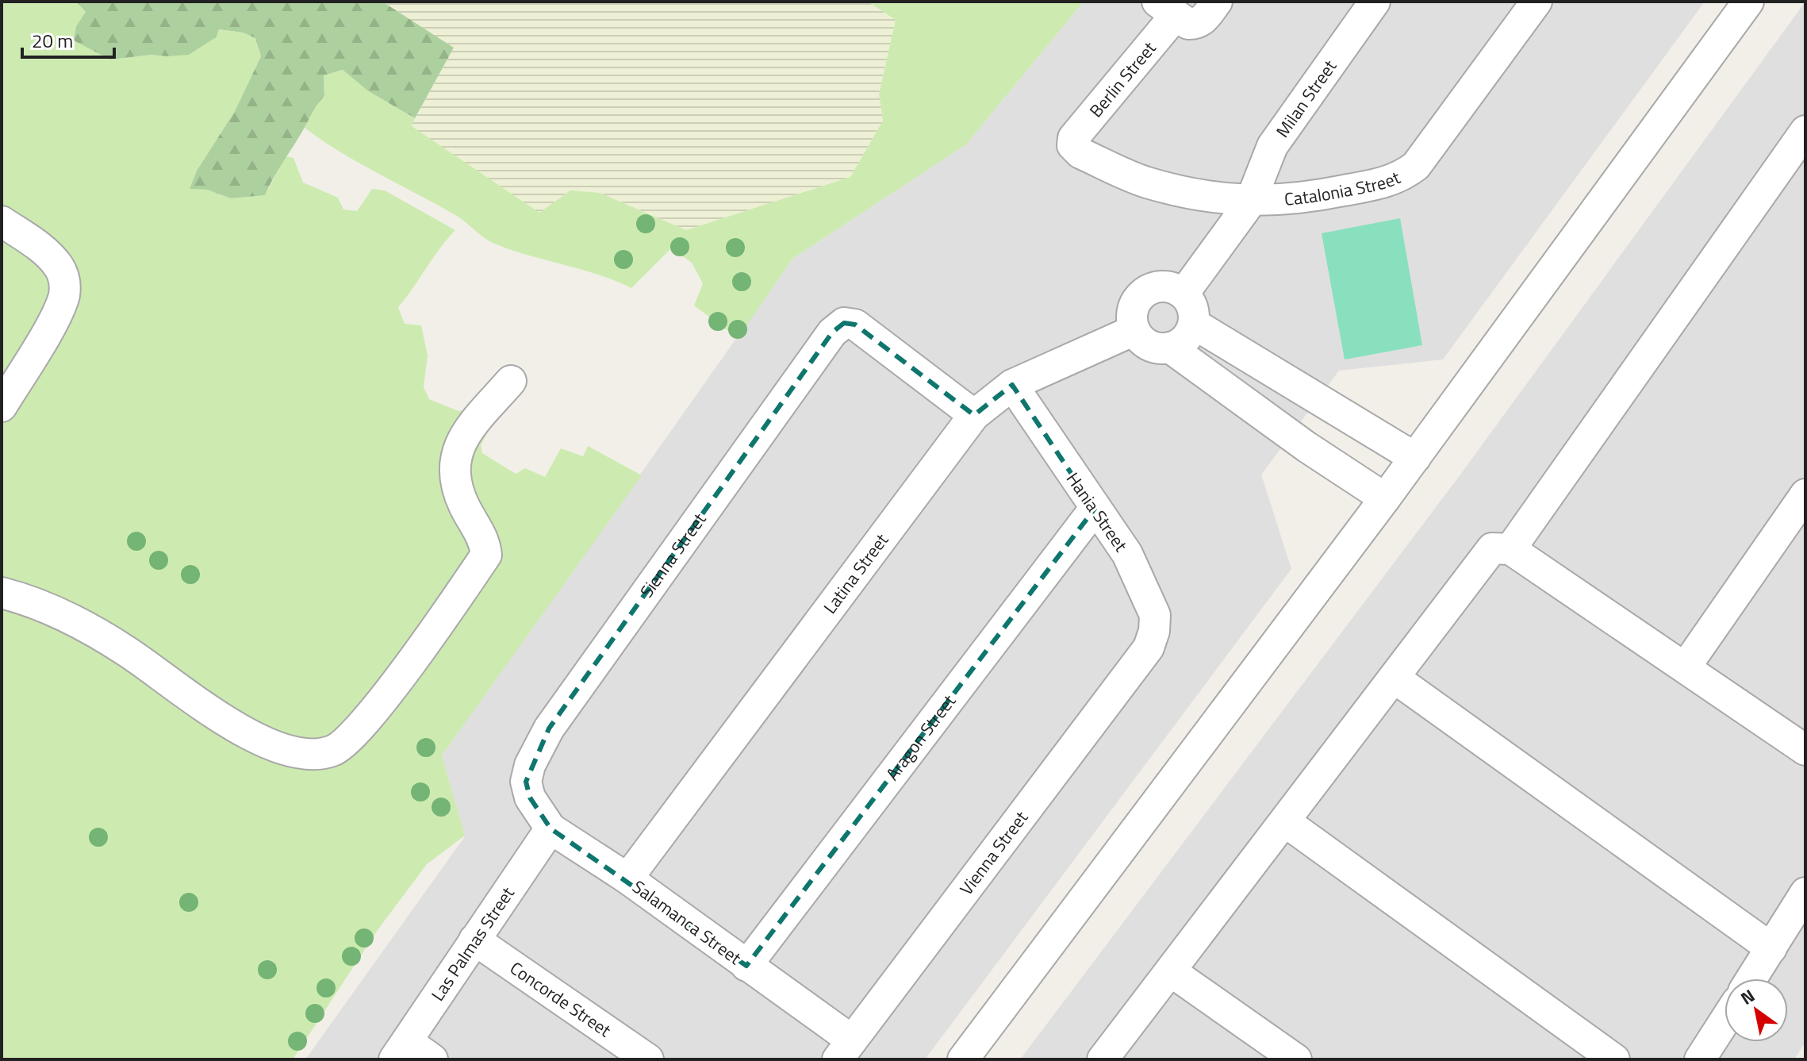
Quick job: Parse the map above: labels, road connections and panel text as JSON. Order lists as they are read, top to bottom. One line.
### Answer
{"streets":{"street":["Berlin Street","Milan Street","Catalonia Street","Hania Street","Sienna Street","Latina Street","Aragon Street","Vienna Street","Salamanca Street","Las Palmas Street","Concorde Street"]},"crossings":[["Berlin Street","Catalonia Street"],["Milan Street","Catalonia Street"],["Milan Street","Latina Street"],["Hania Street","Latina Street"],["Hania Street","Aragon Street"],["Hania Street","Vienna Street"],["Sienna Street","Latina Street"],["Sienna Street","Salamanca Street"],["Latina Street","Salamanca Street"],["Aragon Street","Salamanca Street"],["Vienna Street","Salamanca Street"],["Salamanca Street","Las Palmas Street"],["Las Palmas Street","Concorde Street"]],"scale_bar":"20 m","north":"top left"}
